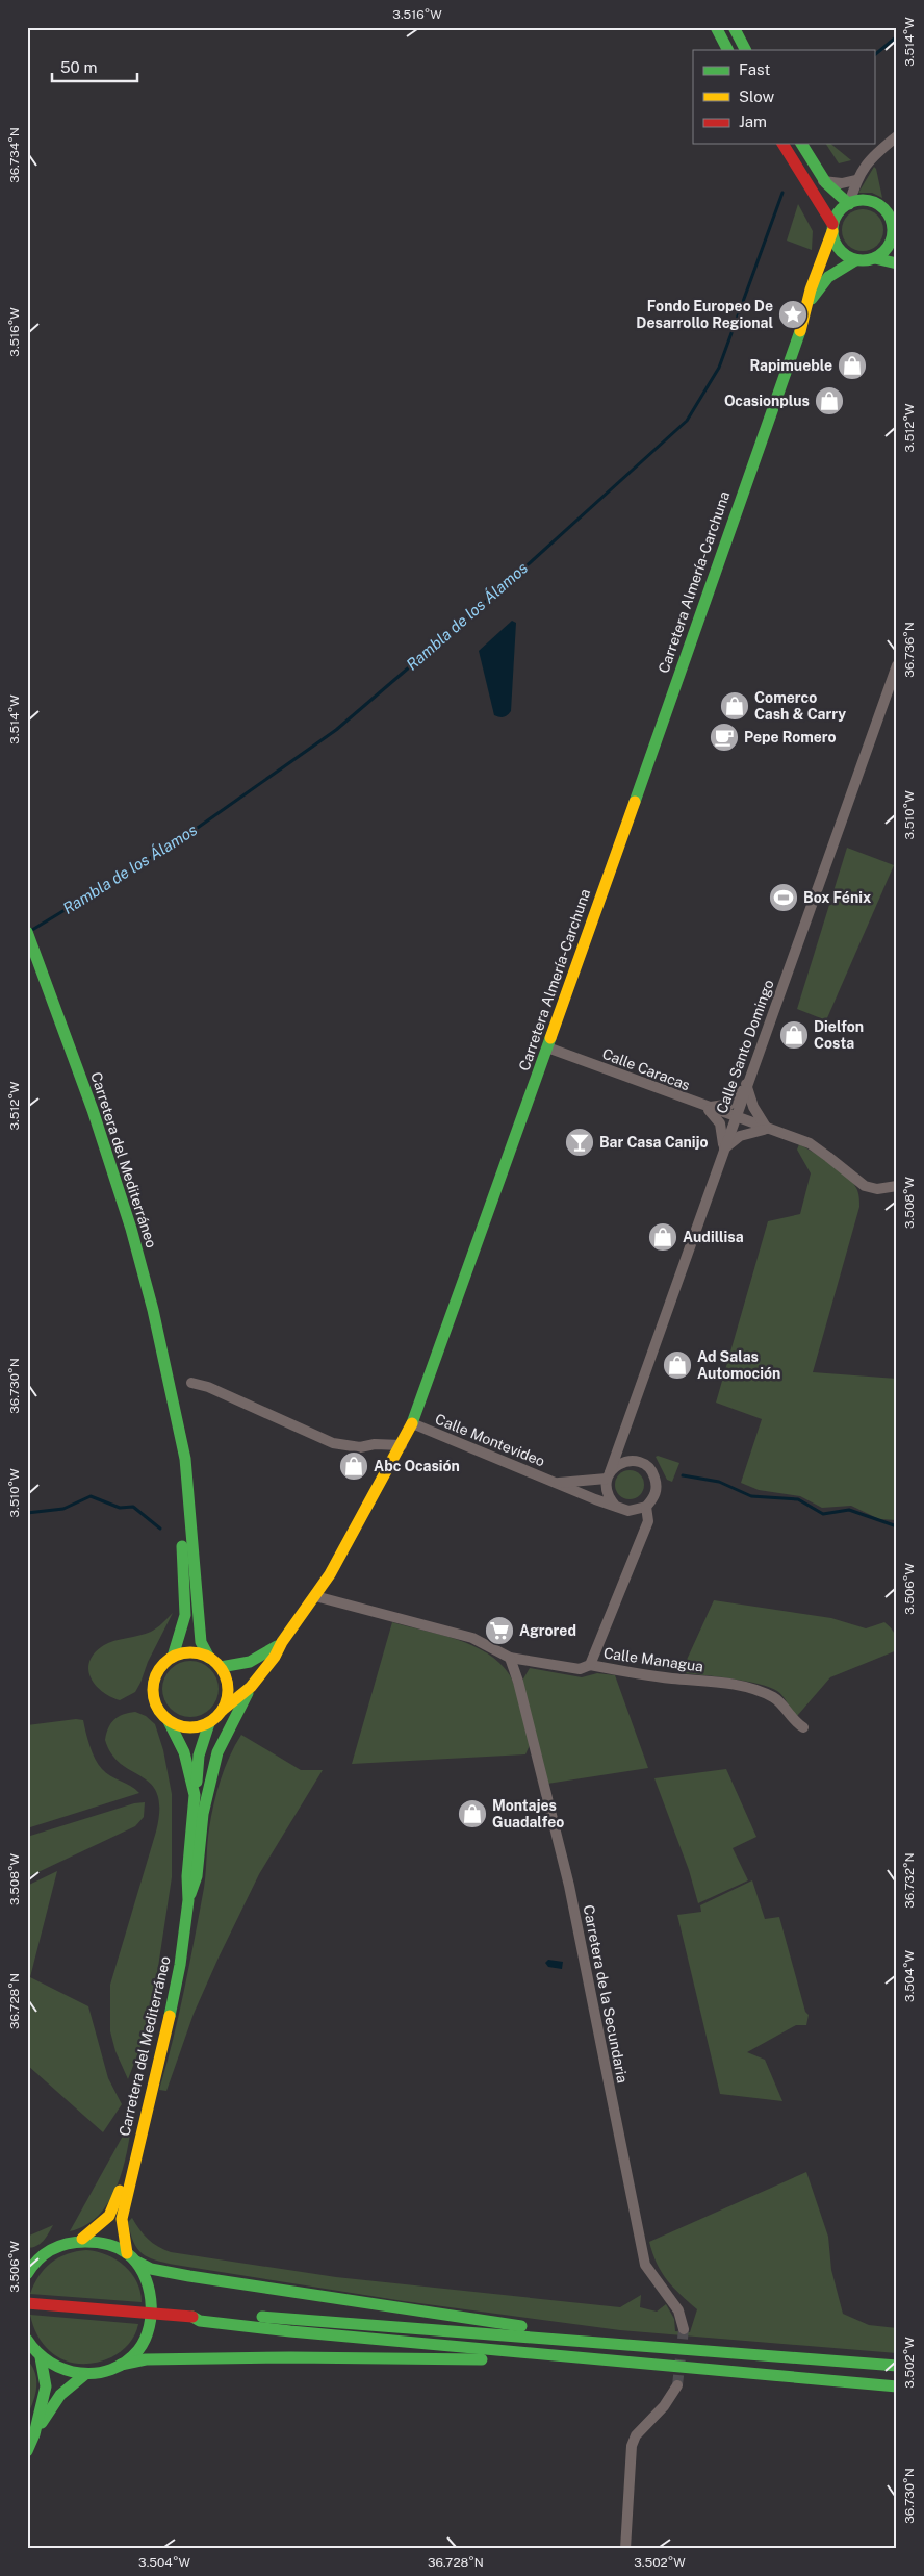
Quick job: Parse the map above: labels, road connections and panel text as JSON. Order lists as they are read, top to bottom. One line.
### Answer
{"streets":{"main road":["Carretera Almería-Carchuna","Carretera del Mediterráneo"],"street":["Calle Santo Domingo","Calle Caracas","Calle Montevideo","Calle Managua","Carretera de la Secundaria"]},"crossings":[["Carretera Almería-Carchuna","Calle Caracas"],["Carretera Almería-Carchuna","Calle Montevideo"],["Calle Santo Domingo","Calle Caracas"],["Calle Santo Domingo","Calle Montevideo"],["Calle Santo Domingo","Calle Managua"],["Calle Montevideo","Calle Managua"]],"water":["Rambla de los Álamos"],"places":{"place":["Fondo Europeo De Desarrollo Regional"],"shop":["Rapimueble","Ocasionplus","Comerco Cash & Carry","Dielfon Costa","Audillisa","Ad Salas Automoción","Abc Ocasión","Montajes Guadalfeo"],"cafe":["Pepe Romero"],"sports":["Box Fénix"],"bar":["Bar Casa Canijo"],"supermarket":["Agrored"]},"legend":["Fast","Slow","Jam"],"scale_bar":"50 m","coordinates":["3.516°W","3.514°W","36.734°N","3.512°W","36.736°N","3.510°W","3.508°W","36.730°N","3.506°W","36.732°N","3.504°W","36.728°N","3.502°W"]}
